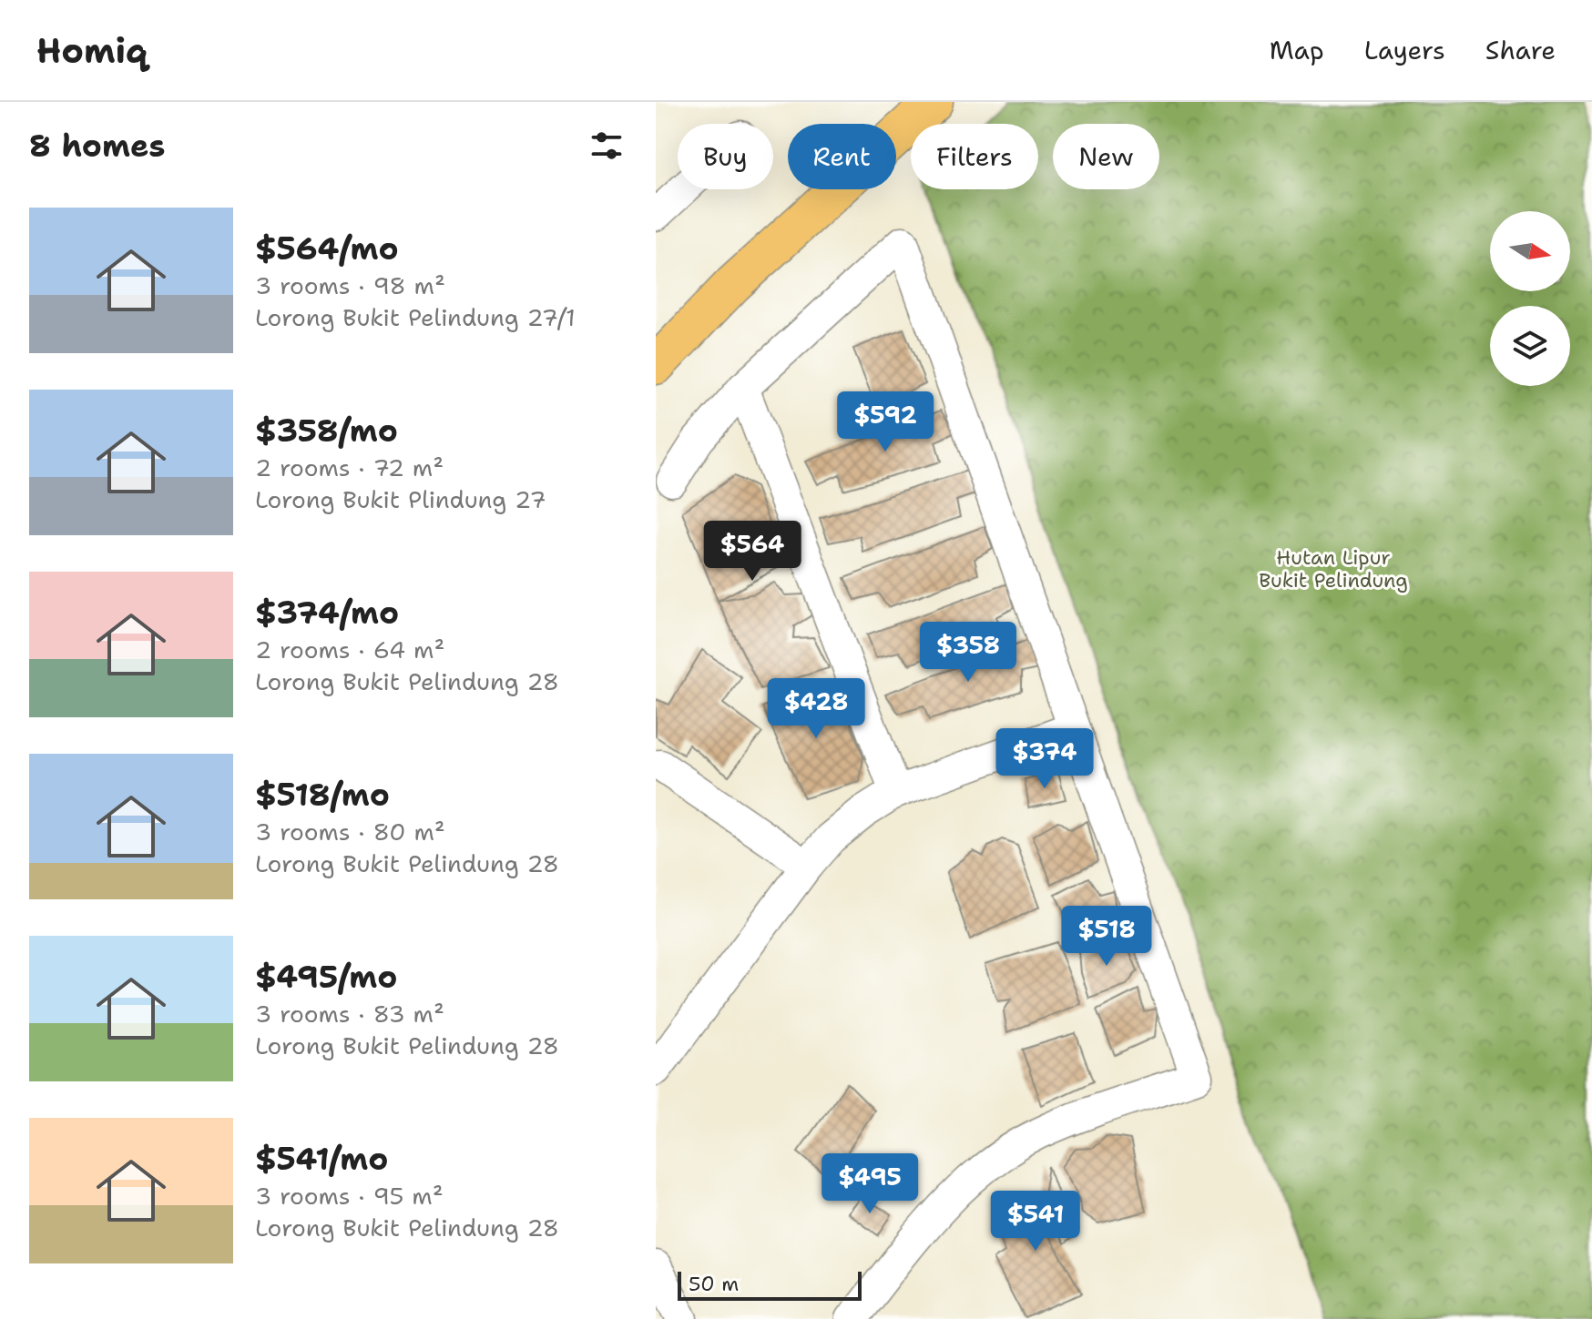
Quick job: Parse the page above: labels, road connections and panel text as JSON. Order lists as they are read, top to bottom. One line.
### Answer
{"parks":["Hutan Lipur Bukit Pelindung"],"scale_bar":"50 m","north":"right","page":{"header":"Homiq","nav":["Map","Layers","Share"],"heading":"8 homes","chip":["Buy","Rent","Filters","New"],"list":[{"name":"$564/mo","note":"3 rooms · 98 m² · Lorong Bukit Pelindung 27/1"},{"name":"$358/mo","note":"2 rooms · 72 m² · Lorong Bukit Plindung 27"},{"name":"$374/mo","note":"2 rooms · 64 m² · Lorong Bukit Pelindung 28"},{"name":"$518/mo","note":"3 rooms · 80 m² · Lorong Bukit Pelindung 28"},{"name":"$495/mo","note":"3 rooms · 83 m² · Lorong Bukit Pelindung 28"},{"name":"$541/mo","note":"3 rooms · 95 m² · Lorong Bukit Pelindung 28"}],"price":["$592","$564","$358","$428","$374","$518","$495","$541"],"scale":"50 m"}}
